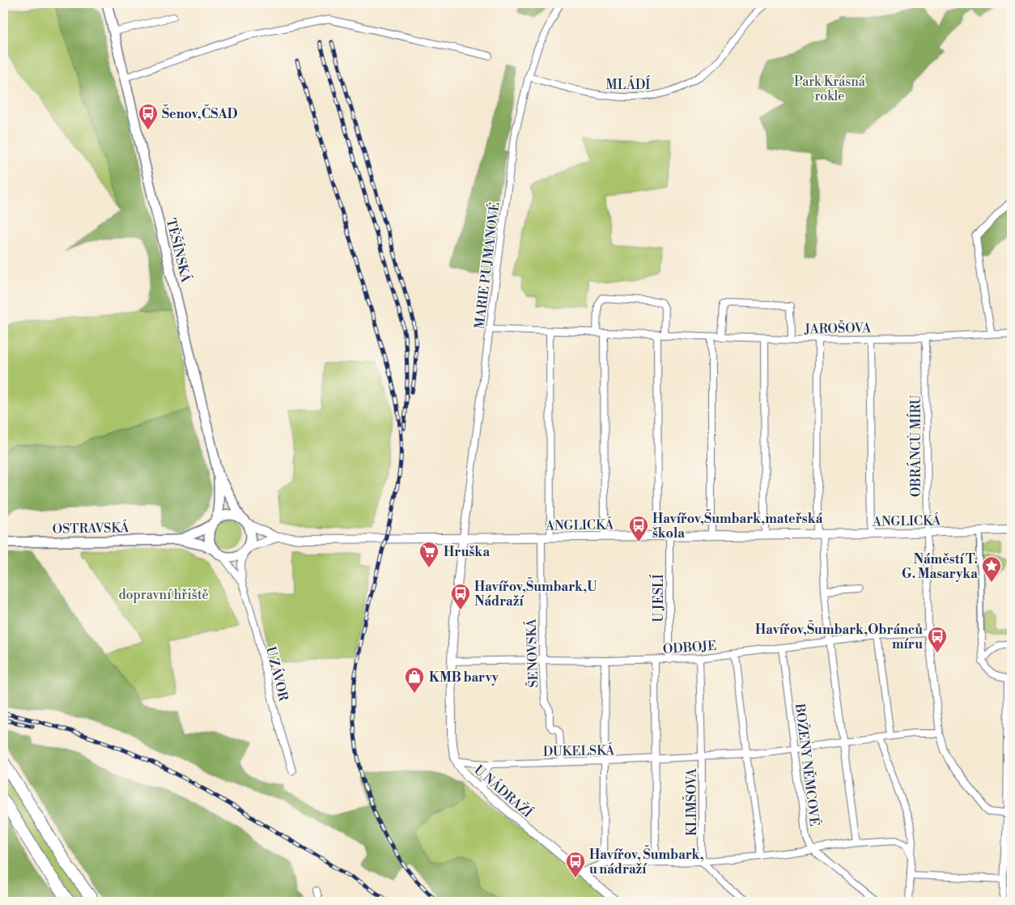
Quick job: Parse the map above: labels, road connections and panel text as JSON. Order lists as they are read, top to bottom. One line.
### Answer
{"streets":{"main road":["TĚŠÍNSKÁ","OSTRAVSKÁ"],"street":["MLÁDÍ","MARIE PUJMANOVÉ","JAROŠOVA","OBRÁNCŮ MÍRU","ANGLICKÁ","U JESLÍ","ODBOJE","ŠENOVSKÁ","U ZÁVOR","DUKELSKÁ","BOŽENY NĚMCOVÉ","U NÁDRAŽÍ","KLIMŠOVA"]},"crossings":[["MLÁDÍ","MARIE PUJMANOVÉ"],["TĚŠÍNSKÁ","ANGLICKÁ"],["TĚŠÍNSKÁ","OSTRAVSKÁ"],["TĚŠÍNSKÁ","U ZÁVOR"],["MARIE PUJMANOVÉ","JAROŠOVA"],["MARIE PUJMANOVÉ","ANGLICKÁ"],["MARIE PUJMANOVÉ","U NÁDRAŽÍ"],["JAROŠOVA","OBRÁNCŮ MÍRU"],["OBRÁNCŮ MÍRU","ANGLICKÁ"],["OBRÁNCŮ MÍRU","ODBOJE"],["OBRÁNCŮ MÍRU","DUKELSKÁ"],["ANGLICKÁ","OSTRAVSKÁ"],["ANGLICKÁ","U JESLÍ"],["ANGLICKÁ","ŠENOVSKÁ"],["ANGLICKÁ","U ZÁVOR"],["ANGLICKÁ","U NÁDRAŽÍ"],["OSTRAVSKÁ","U ZÁVOR"],["U JESLÍ","ODBOJE"],["ODBOJE","ŠENOVSKÁ"],["ODBOJE","BOŽENY NĚMCOVÉ"],["ODBOJE","U NÁDRAŽÍ"],["ŠENOVSKÁ","DUKELSKÁ"],["DUKELSKÁ","BOŽENY NĚMCOVÉ"],["DUKELSKÁ","U NÁDRAŽÍ"],["DUKELSKÁ","KLIMŠOVA"]],"parks":["Park Krásná rokle","dopravní hřiště"],"places":{"bus stop":["Šenov,ČSAD","Havířov,Šumbark,mateřská škola","Havířov,Šumbark,U Nádraží","Havířov,Šumbark,Obránců míru","Havířov, Šumbark, u nádraží"],"supermarket":["Hruška"],"place":["Náměstí T. G. Masaryka"],"shop":["KMB barvy"]}}
